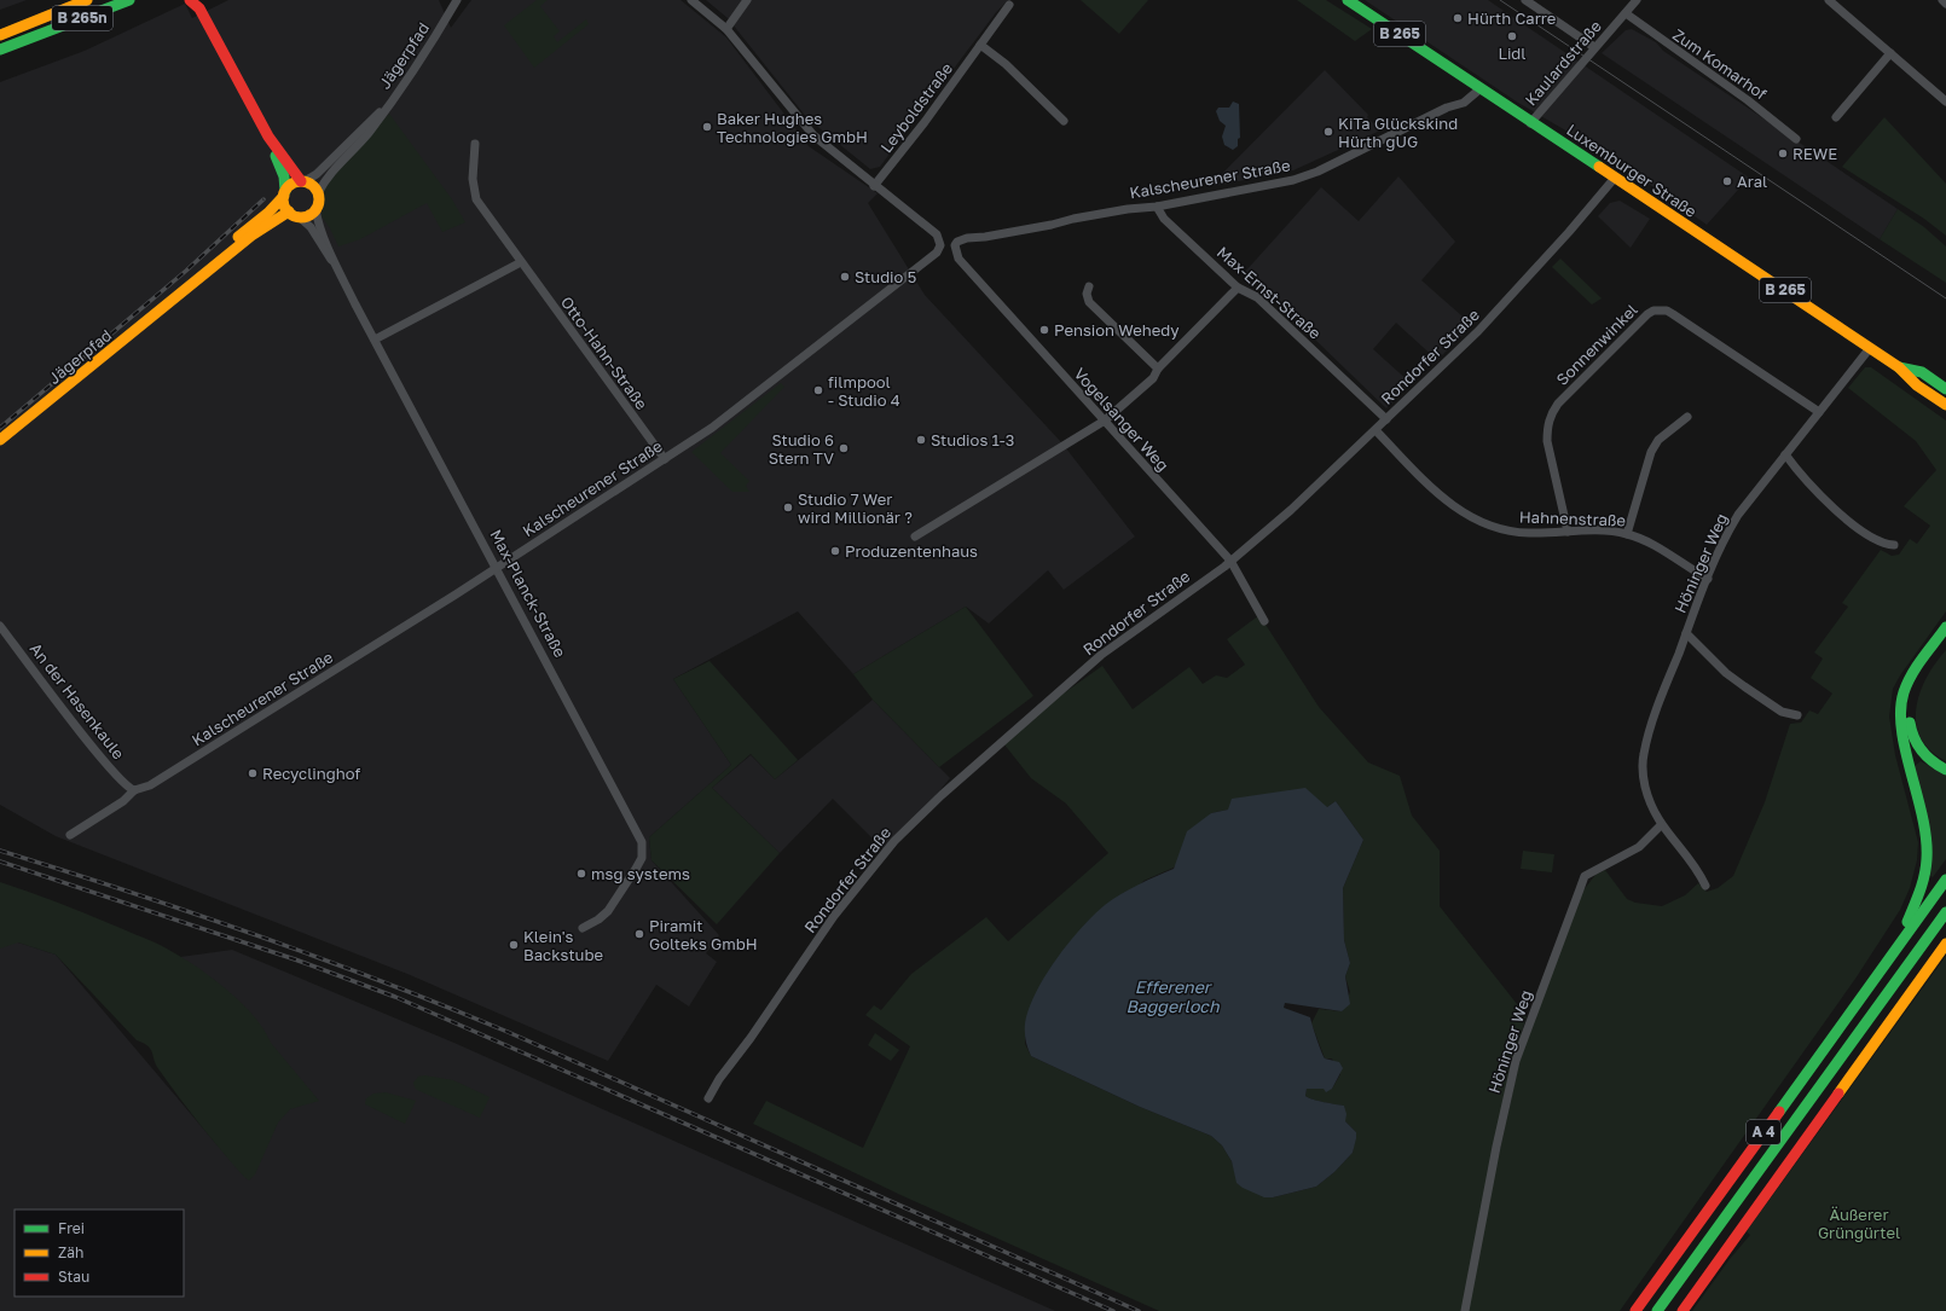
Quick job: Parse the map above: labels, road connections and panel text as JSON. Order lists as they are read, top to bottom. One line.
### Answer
{"streets":{"main road":["B 265n","B 265","Jägerpfad","Luxemburger Straße","A 4"],"street":["Kaulardstraße","Zum Komarhof","Leyboldstraße","Kalscheurener Straße","Max-Ernst-Straße","Sonnenwinkel","Otto-Hahn-Straße","Rondorfer Straße","Vogelsanger Weg","Hahnenstraße","Höninger Weg","Max-Planck-Straße","An der Hasenkaule"]},"crossings":[["Jägerpfad","Max-Planck-Straße"],["Kaulardstraße","Zum Komarhof"],["Kaulardstraße","Luxemburger Straße"],["Leyboldstraße","Kalscheurener Straße"],["Luxemburger Straße","Kalscheurener Straße"],["Luxemburger Straße","Rondorfer Straße"],["Luxemburger Straße","Höninger Weg"],["Kalscheurener Straße","Max-Ernst-Straße"],["Kalscheurener Straße","Otto-Hahn-Straße"],["Kalscheurener Straße","Vogelsanger Weg"],["Kalscheurener Straße","Max-Planck-Straße"],["Kalscheurener Straße","An der Hasenkaule"],["Max-Ernst-Straße","Rondorfer Straße"],["Sonnenwinkel","Hahnenstraße"],["Sonnenwinkel","Höninger Weg"],["Rondorfer Straße","Vogelsanger Weg"],["Rondorfer Straße","Hahnenstraße"],["Hahnenstraße","Höninger Weg"]],"water":["Efferener Baggerloch"],"parks":["Äußerer Grüngürtel"],"places":["Hürth Carre","Lidl","Baker Hughes Technologies GmbH","KiTa Glückskind Hürth gUG","REWE","Aral","Studio 5","Pension Wehedy","filmpool - Studio 4","Studios 1-3","Studio 6 Stern TV","Studio 7 Wer wird Millionär ?","Produzentenhaus","Recyclinghof","msg systems","Piramit Golteks GmbH","Klein's Backstube"],"legend":["Frei","Zäh","Stau"]}
